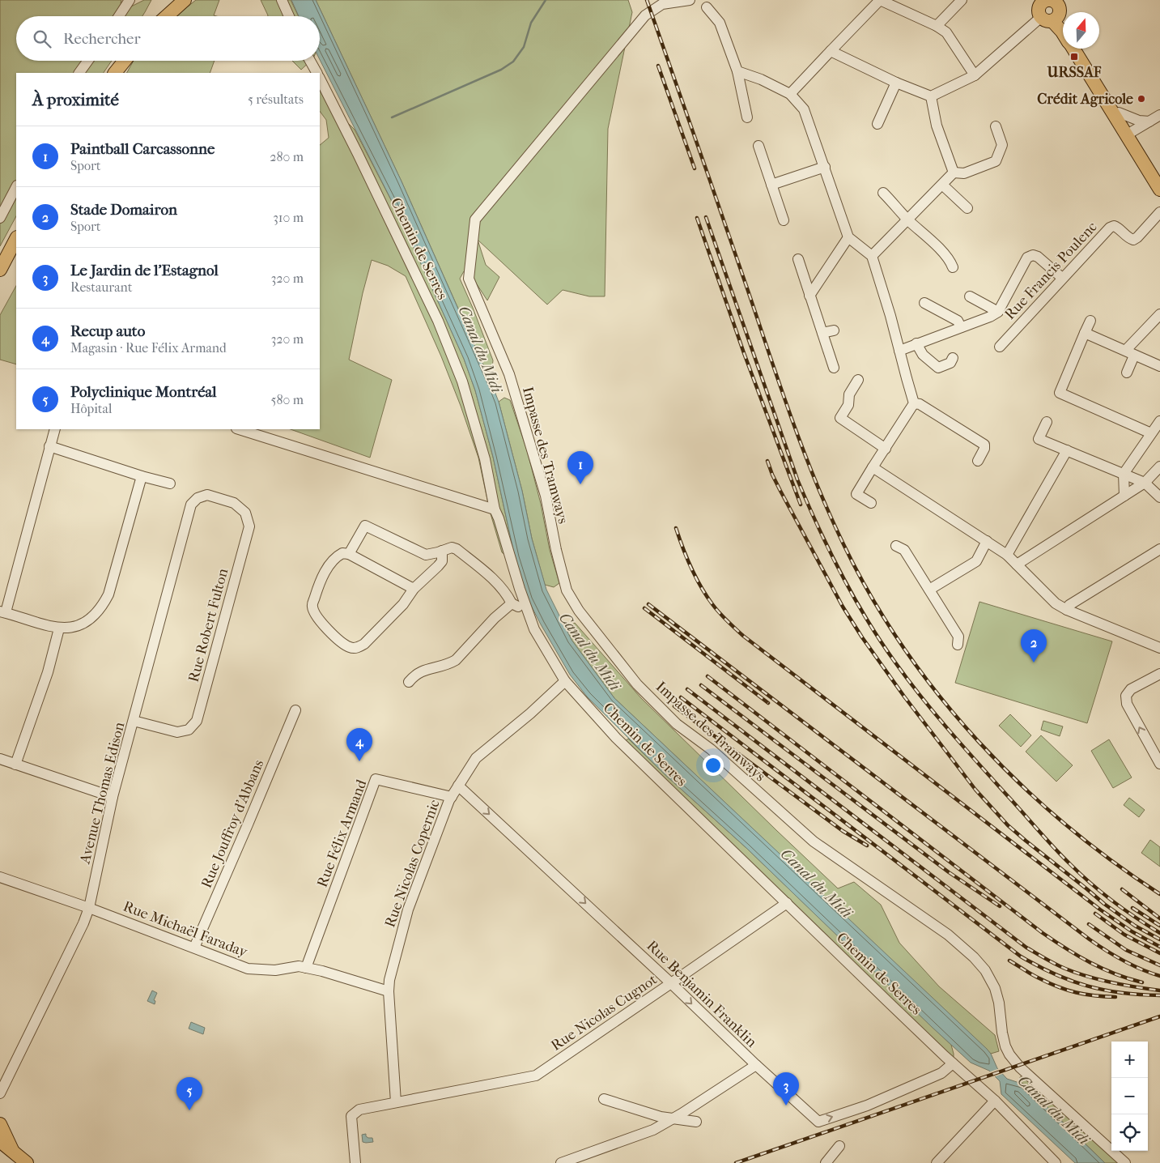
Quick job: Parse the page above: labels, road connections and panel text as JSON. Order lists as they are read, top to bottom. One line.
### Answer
{"streets":{"street":["Chemin de Serres","Rue Francis Poulenc","Impasse des Tramways","Rue Robert Fulton","Avenue Thomas Edison","Rue Jouffroy d'Abbans","Rue Félix Armand","Rue Nicolas Copernic","Rue Michaël Faraday","Rue Benjamin Franklin","Rue Nicolas Cugnot"]},"crossings":[["Chemin de Serres","Rue Nicolas Copernic"],["Chemin de Serres","Rue Benjamin Franklin"],["Chemin de Serres","Rue Nicolas Cugnot"],["Rue Robert Fulton","Avenue Thomas Edison"],["Avenue Thomas Edison","Rue Michaël Faraday"],["Rue Jouffroy d'Abbans","Rue Michaël Faraday"],["Rue Félix Armand","Rue Nicolas Copernic"],["Rue Félix Armand","Rue Michaël Faraday"],["Rue Nicolas Copernic","Rue Michaël Faraday"],["Rue Nicolas Copernic","Rue Benjamin Franklin"],["Rue Nicolas Copernic","Rue Nicolas Cugnot"],["Rue Benjamin Franklin","Rue Nicolas Cugnot"]],"one_way":["Rue Benjamin Franklin"],"water":["Canal du Midi"],"places":{"transit":["URSSAF"],"other":["Crédit Agricole"]},"north":"top","page":{"search":"Rechercher","heading":["À proximité","5 résultats"],"list":[{"mark":"1","name":"Paintball Carcassonne","note":"Sport","value":"280 m"},{"mark":"2","name":"Stade Domairon","note":"Sport","value":"310 m"},{"mark":"3","name":"Le Jardin de l'Estagnol","note":"Restaurant","value":"320 m"},{"mark":"4","name":"Recup auto","note":"Magasin · Rue Félix Armand","value":"320 m"},{"mark":"5","name":"Polyclinique Montréal","note":"Hôpital","value":"580 m"}],"pins":["1","2","4","3","5"],"map_buttons":["+","−"]}}
